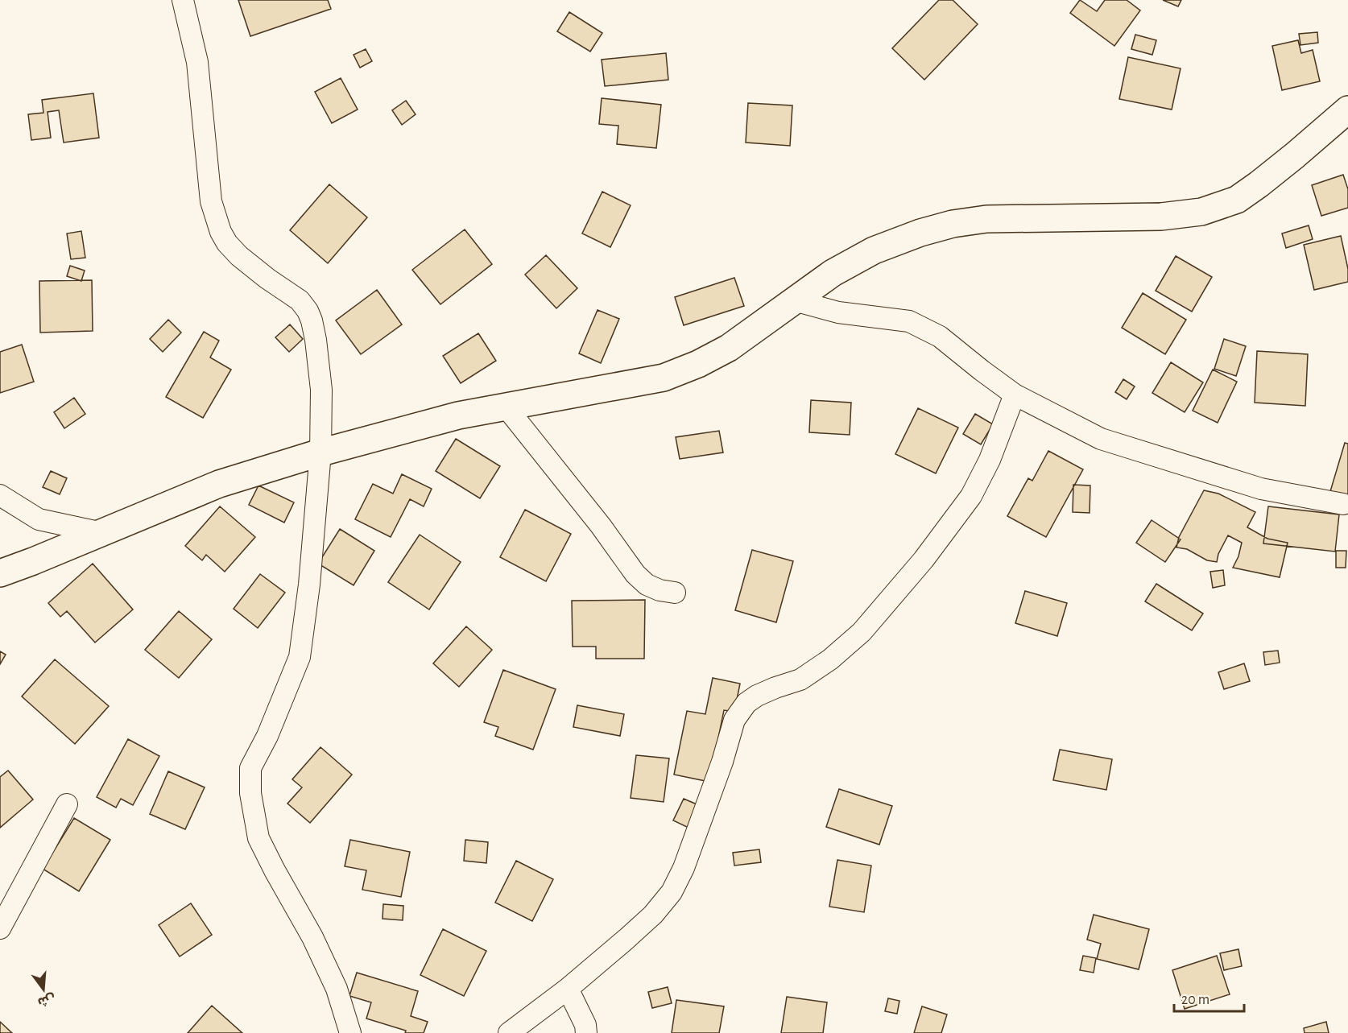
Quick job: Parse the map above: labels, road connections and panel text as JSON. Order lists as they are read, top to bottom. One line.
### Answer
{"scale_bar":"20 m","north":"bottom"}
